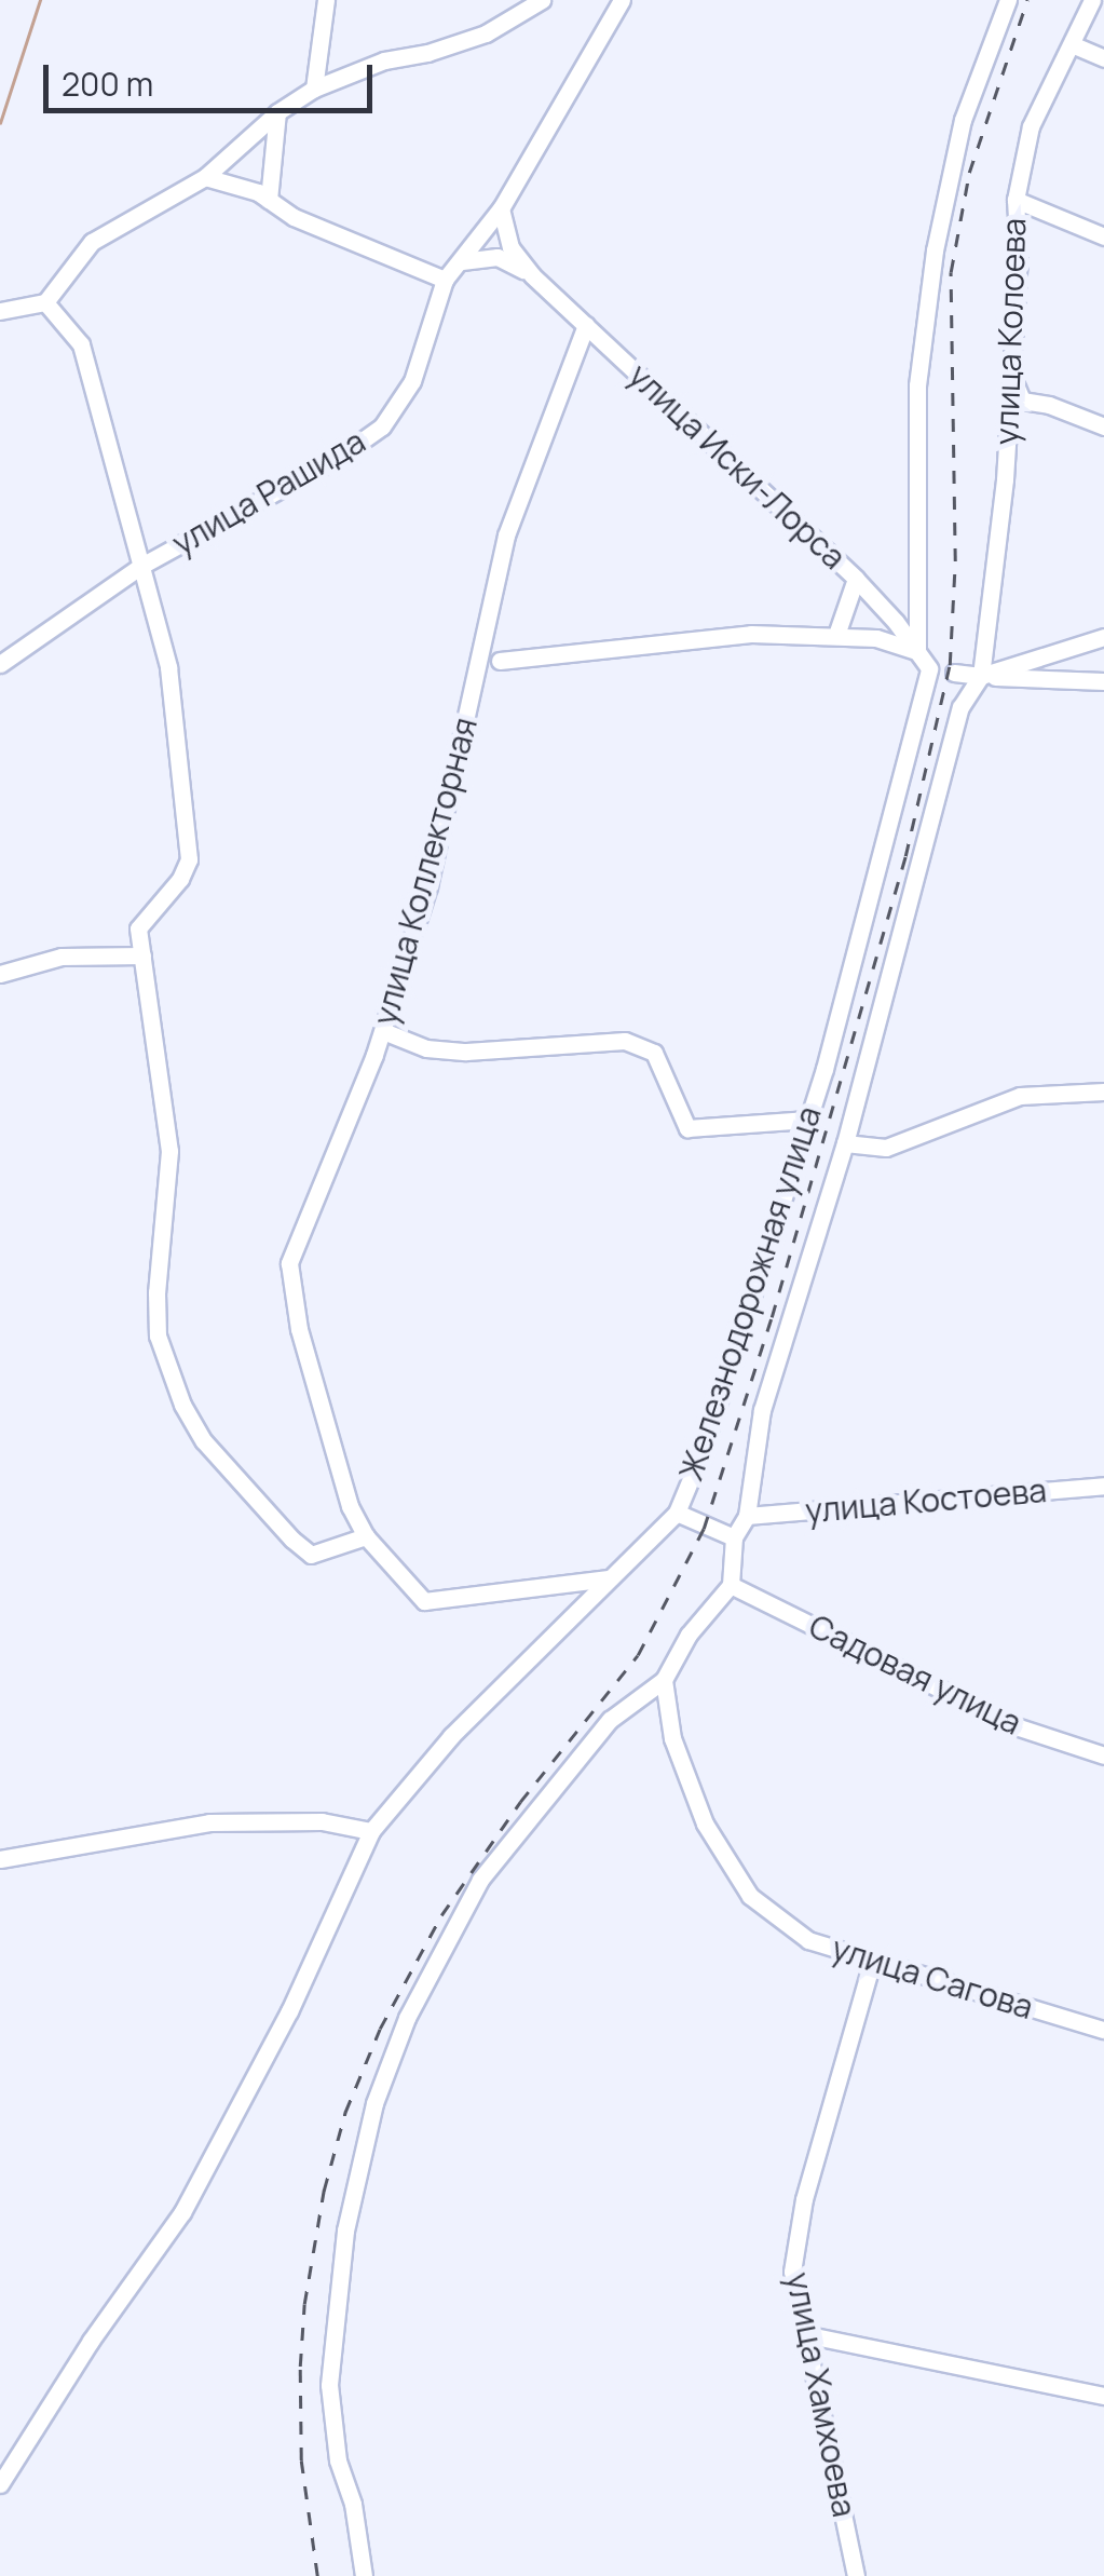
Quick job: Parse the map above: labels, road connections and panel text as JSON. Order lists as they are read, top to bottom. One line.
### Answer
{"streets":{"street":["улица Колоева","улица Иски-Лорса","улица Рашида","улица Коллекторная","Железнодорожная улица","улица Костоева","Садовая улица","улица Сагова","улица Хамхоева"]},"crossings":[["улица Иски-Лорса","улица Коллекторная"],["улица Иски-Лорса","Железнодорожная улица"],["улица Коллекторная","Железнодорожная улица"],["улица Сагова","улица Хамхоева"]],"scale_bar":"200 m"}
